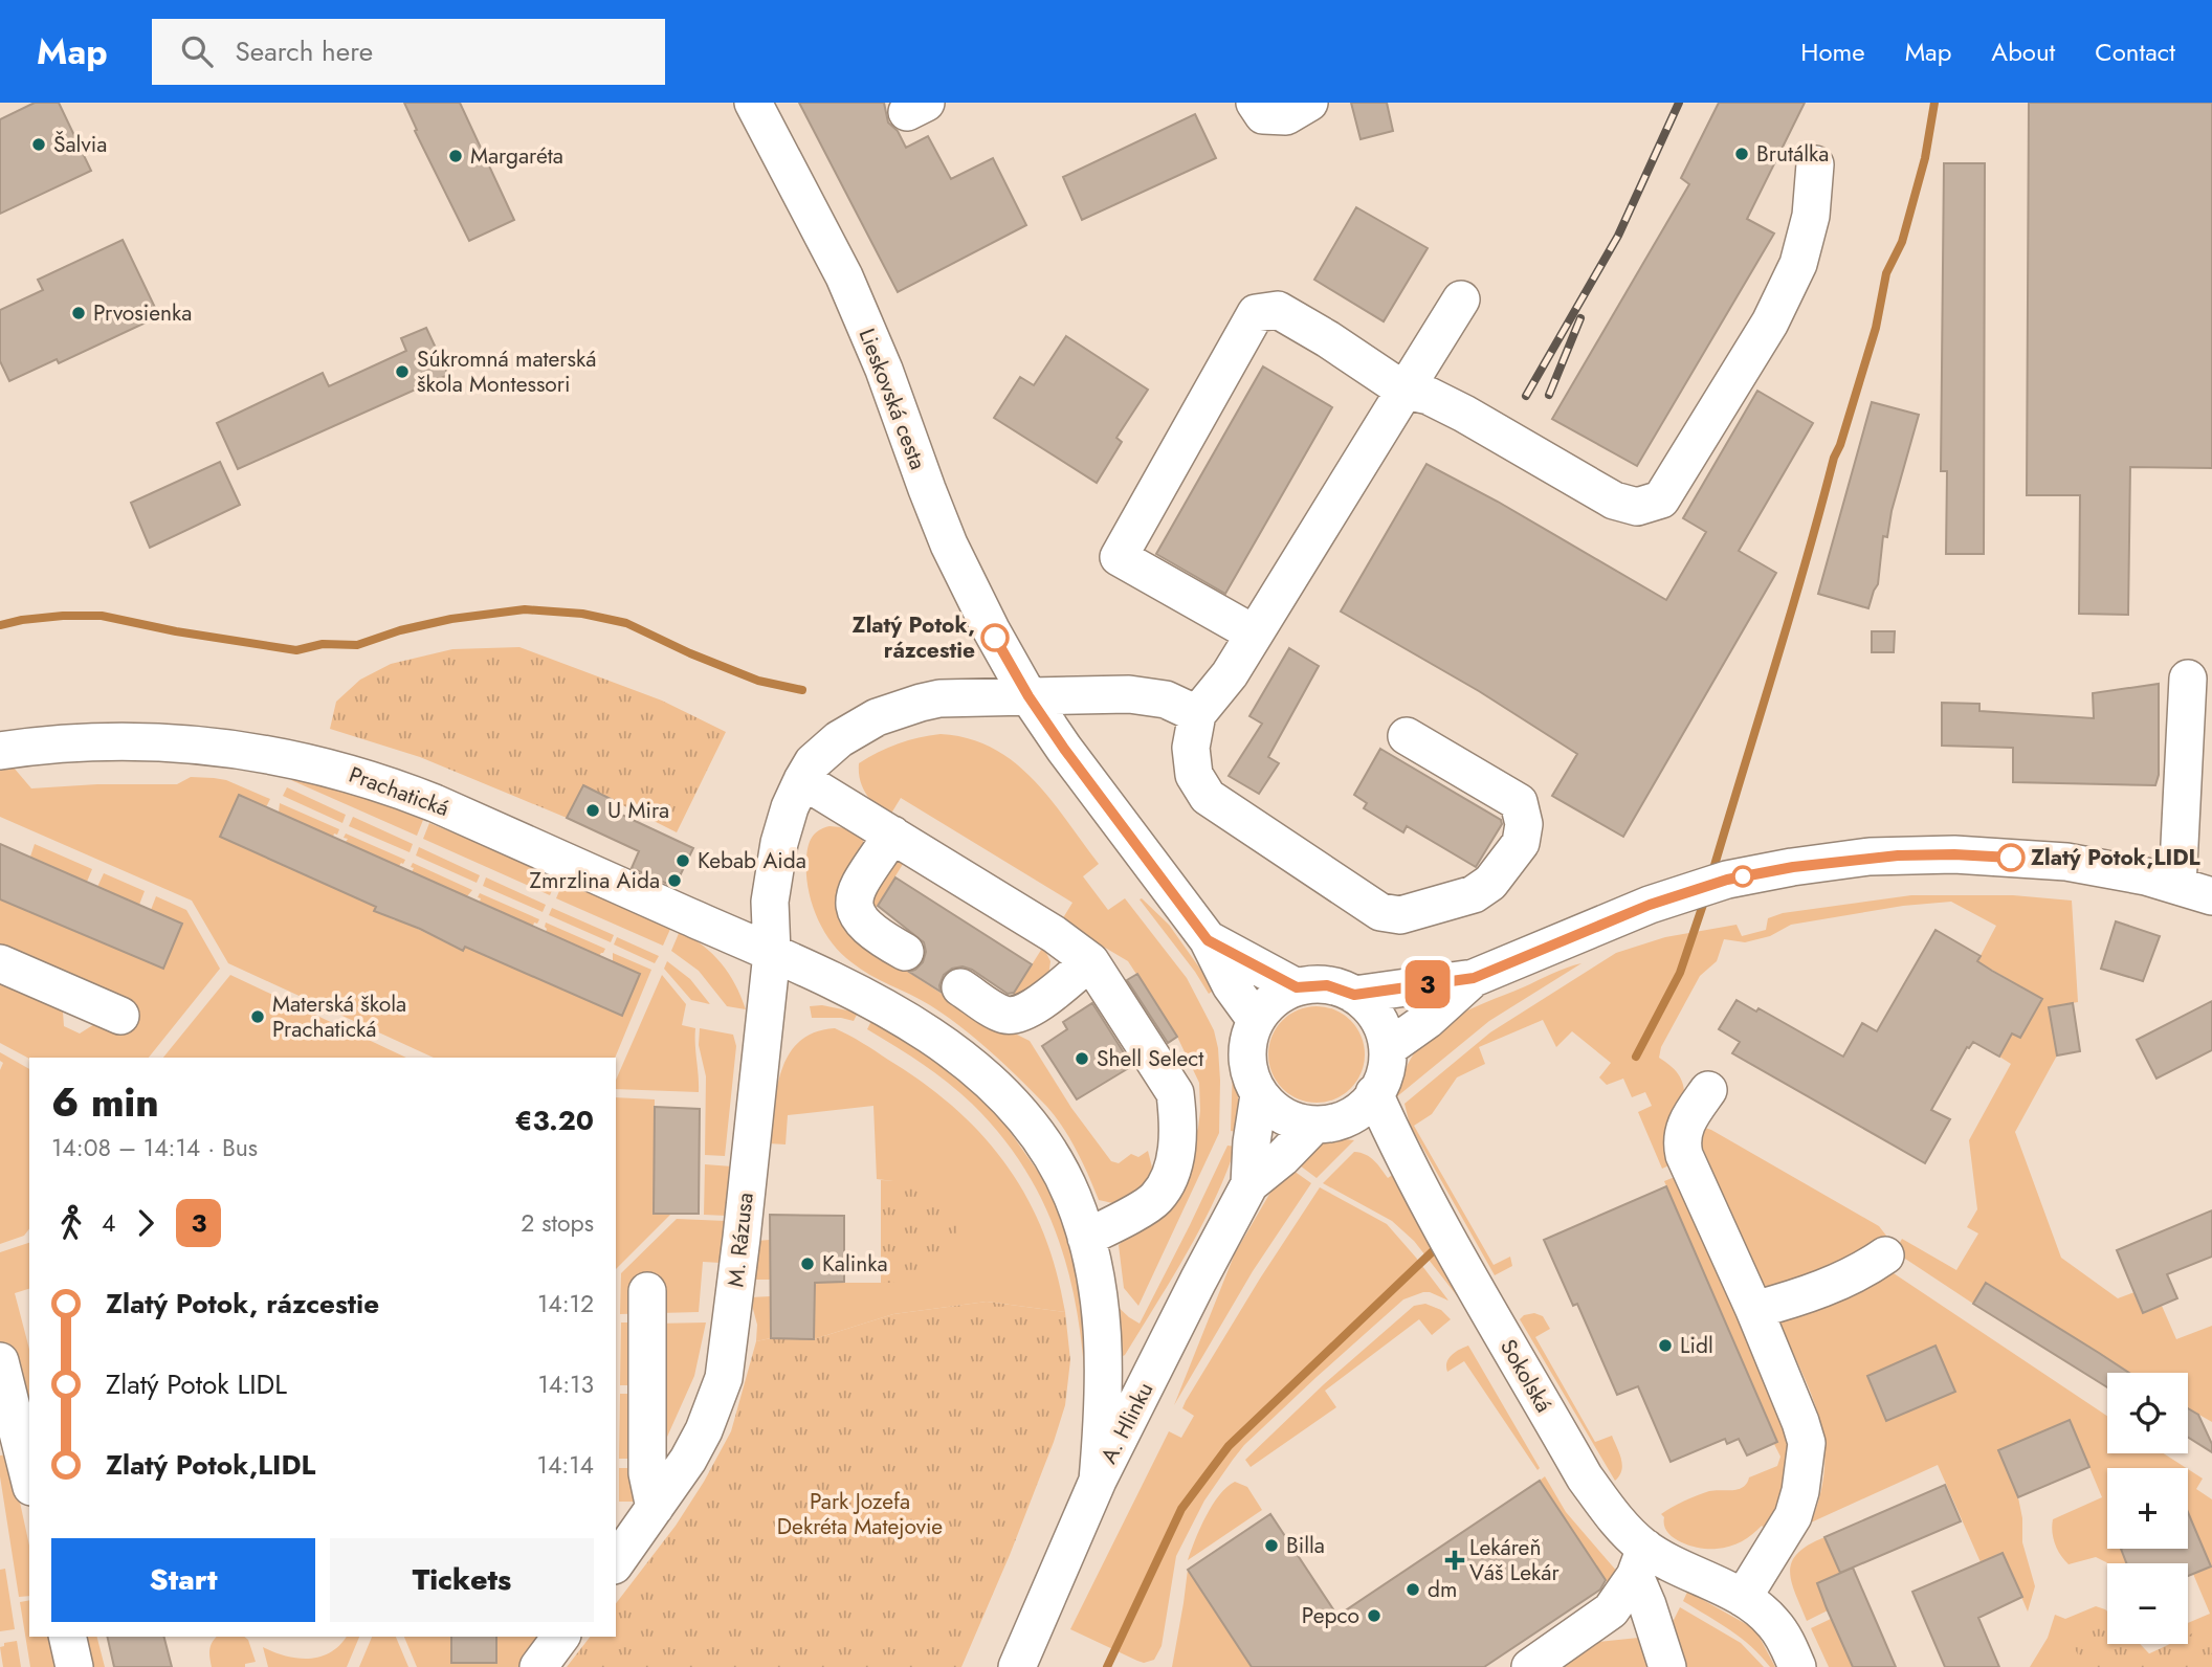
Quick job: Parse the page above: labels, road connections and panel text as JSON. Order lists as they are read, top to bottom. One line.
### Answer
{"streets":{"street":["Lieskovská cesta","Prachatická","M. Rázusa","Sokolská","A. Hlinku"]},"crossings":[["Lieskovská cesta","Sokolská"],["Prachatická","M. Rázusa"],["Prachatická","A. Hlinku"]],"parks":["Park Jozefa Dekréta Matejovie"],"places":{"other":["Šalvia","Brutálka","Margaréta","Prvosienka","Súkromná materská škola Montessori","Zlatý Potok, rázcestie","U Mira","Zlatý Potok,LIDL","Kebab Aida","Zmrzlina Aida","Materská škola Prachatická","Shell Select","Kalinka","Lidl","Billa","dm","Pepco"],"health":["Lekáreň Váš Lekár"]},"lines":["bus line 3"],"page":{"header":"Map","search":"Search here","nav":["Home","Map","About","Contact"],"on_map":"3","heading":["6 min","14:08 – 14:14 · Bus","€3.20"],"legs":["4","3","2 stops"],"list":[{"name":"Zlatý Potok, rázcestie","value":"14:12"},{"name":"Zlatý Potok LIDL","value":"14:13"},{"name":"Zlatý Potok,LIDL","value":"14:14"}],"map_buttons":["+","−"],"buttons":["Start","Tickets"]}}
